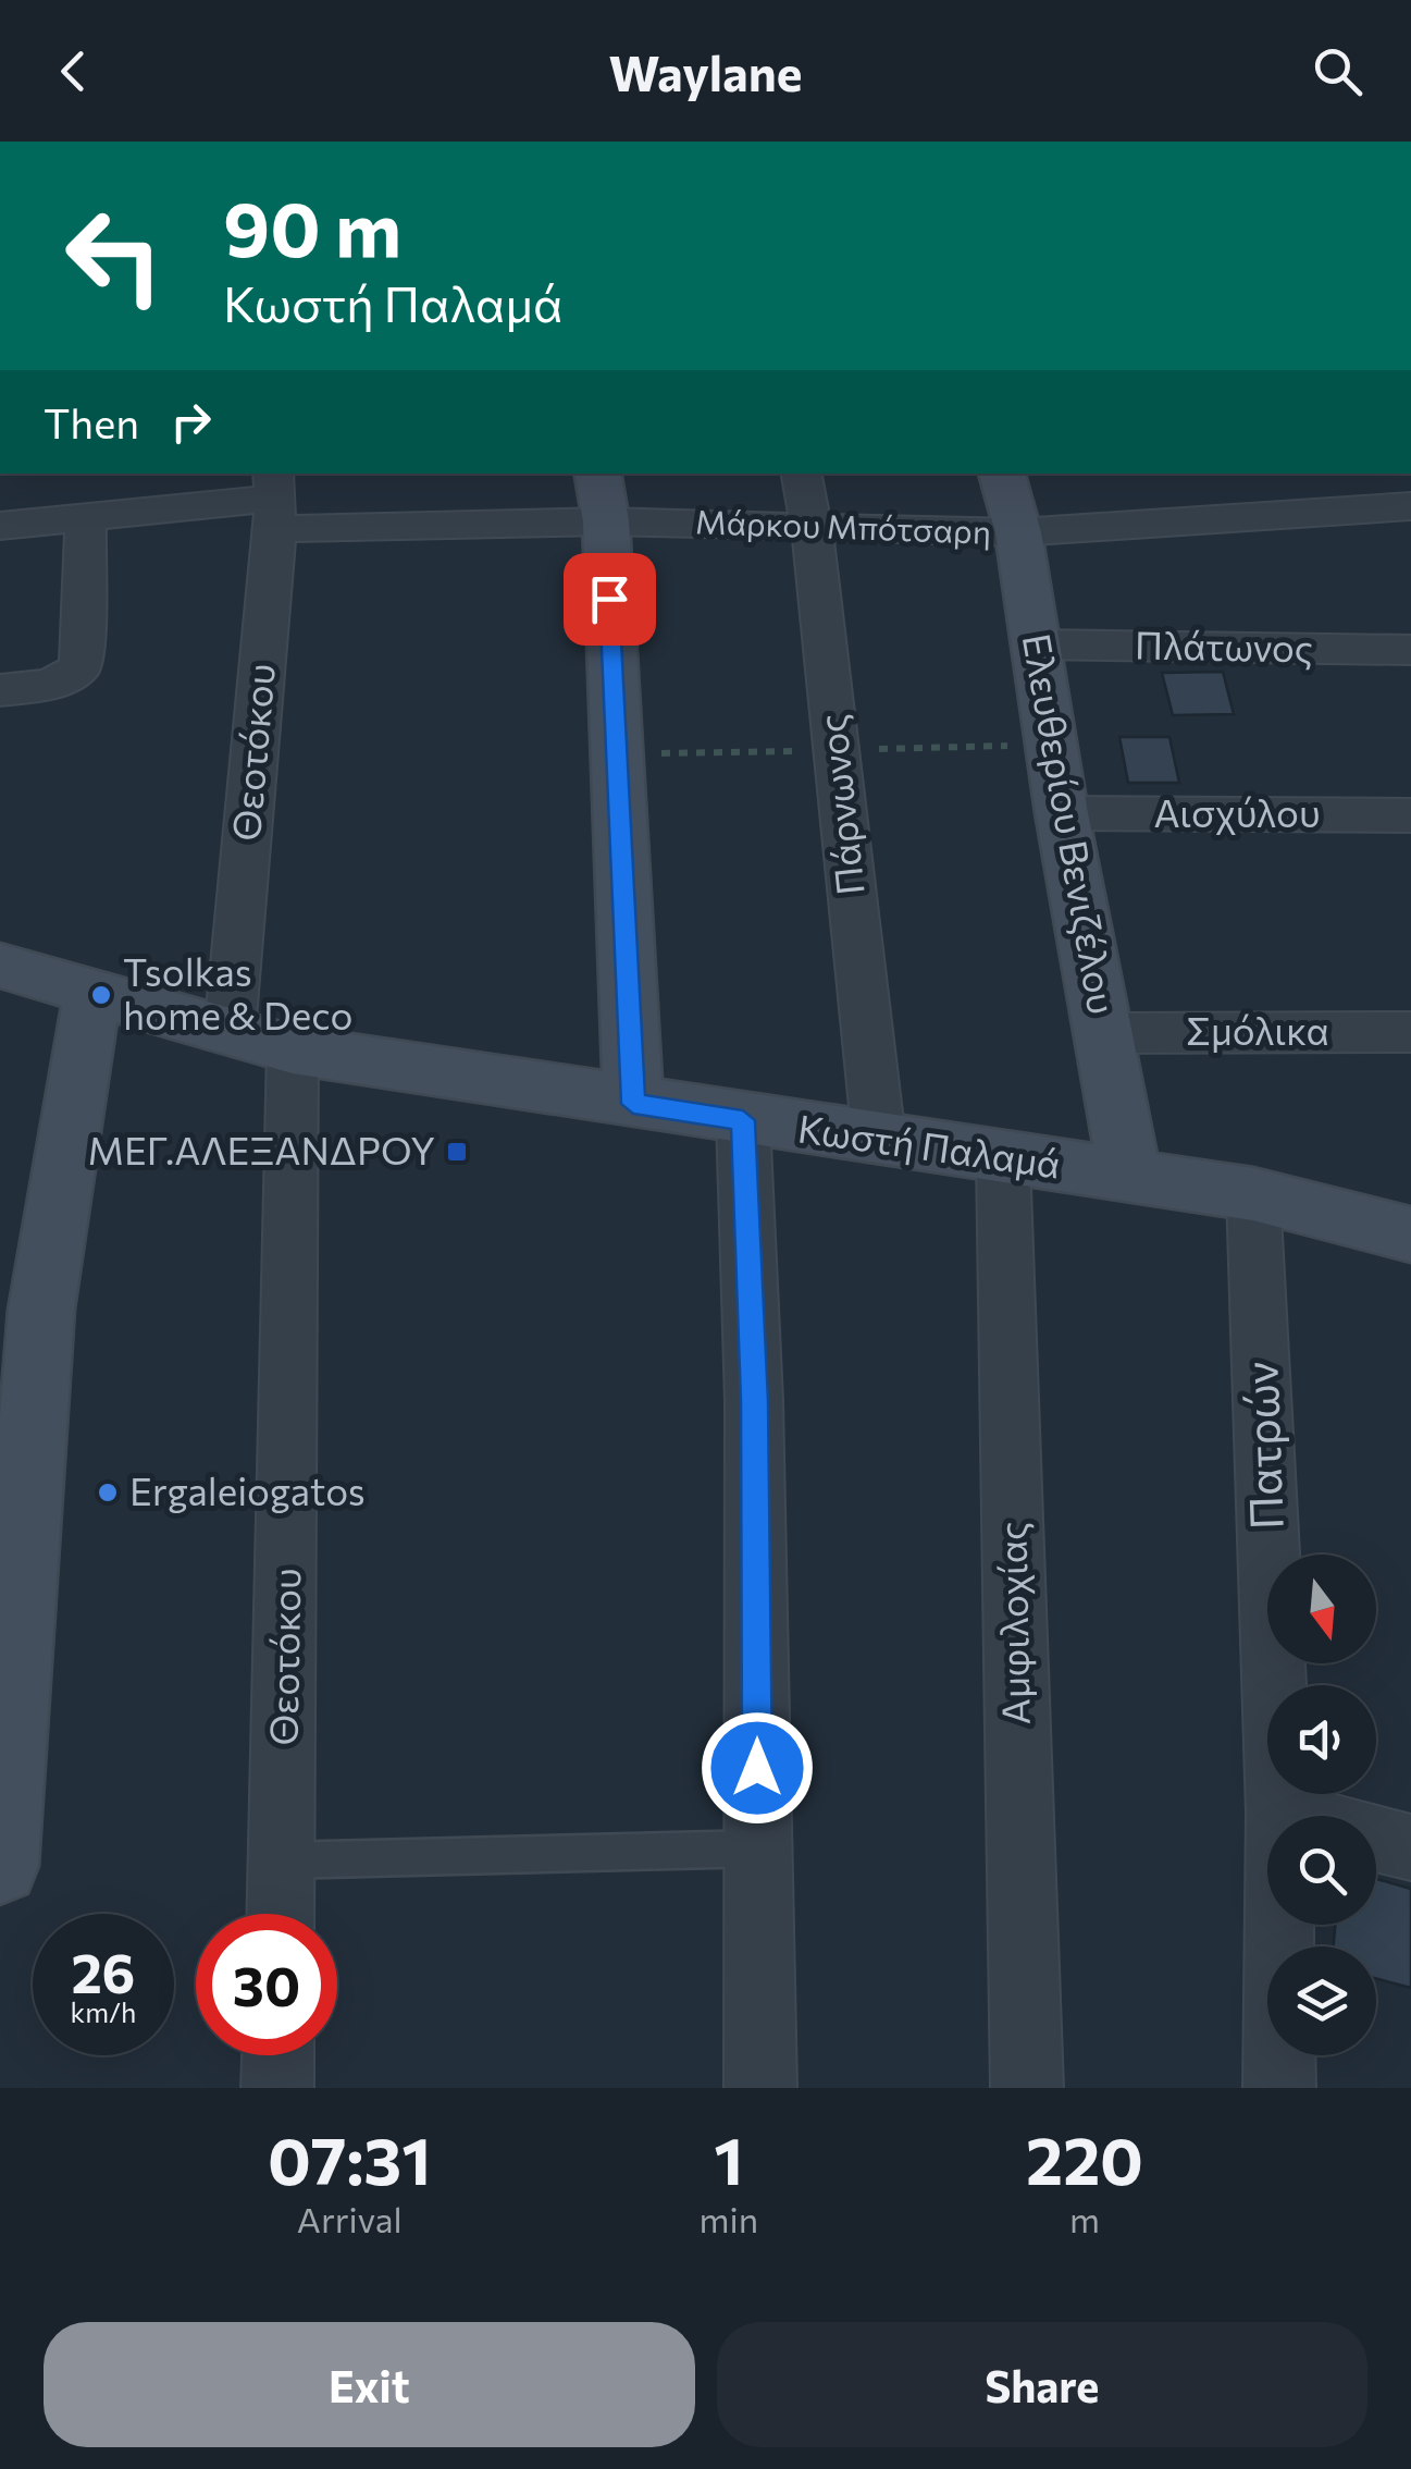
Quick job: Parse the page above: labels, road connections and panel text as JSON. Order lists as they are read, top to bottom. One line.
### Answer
{"streets":{"street":["Μάρκου Μπότσαρη","Πλάτωνος","Θεοτόκου","Πάρνωνος","Αισχύλου","Ελευθερίου Βενιζέλου","Σμόλικα","Κωστή Παλαμά","Πατρών","Αμφιλοχίας"]},"crossings":[["Μάρκου Μπότσαρη","Θεοτόκου"],["Μάρκου Μπότσαρη","Πάρνωνος"],["Μάρκου Μπότσαρη","Ελευθερίου Βενιζέλου"],["Πλάτωνος","Ελευθερίου Βενιζέλου"],["Θεοτόκου","Κωστή Παλαμά"],["Πάρνωνος","Κωστή Παλαμά"],["Αισχύλου","Ελευθερίου Βενιζέλου"],["Ελευθερίου Βενιζέλου","Σμόλικα"],["Ελευθερίου Βενιζέλου","Κωστή Παλαμά"],["Κωστή Παλαμά","Πατρών"],["Κωστή Παλαμά","Αμφιλοχίας"]],"places":{"other":["Tsolkas home & Deco","Ergaleiogatos"],"transit":["ΜΕΓ.ΑΛΕΞΑΝΔΡΟΥ"]},"north":"bottom","page":{"header":"Waylane","turn":["90 m","Κωστή Παλαμά"],"then":"Then","speed":"26 km/h","limit":"30","eta":["07:31","Arrival","1","min","220","m"],"buttons":["Exit","Share"]}}
